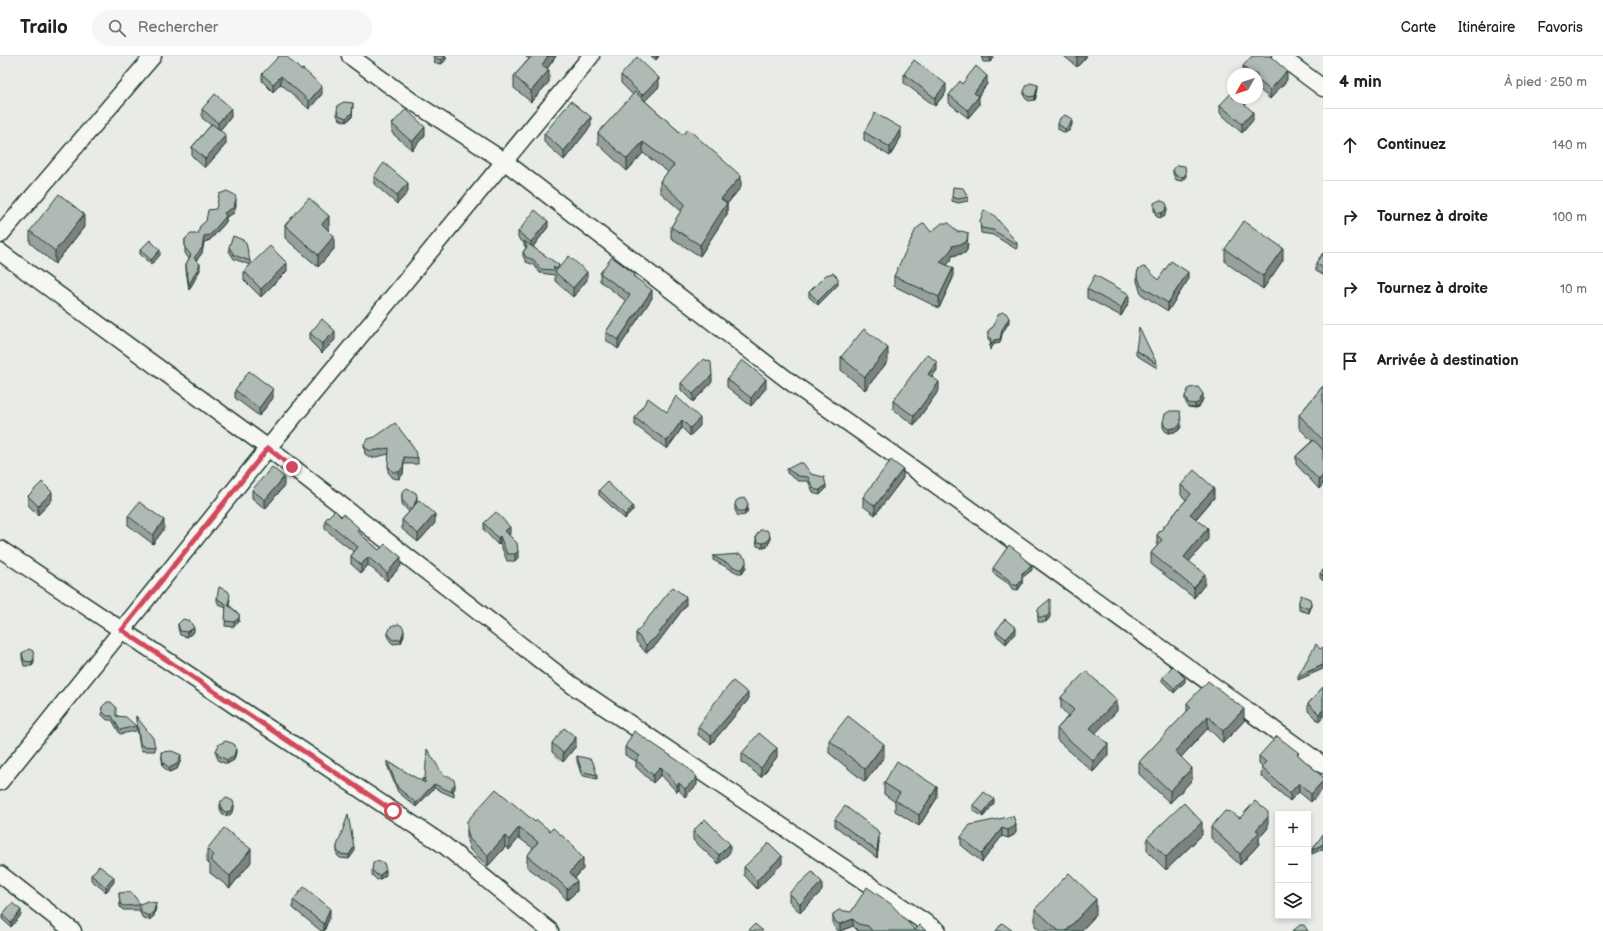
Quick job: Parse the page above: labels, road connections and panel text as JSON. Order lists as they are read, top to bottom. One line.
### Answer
{"north":"bottom left","page":{"header":"Trailo","search":"Rechercher","nav":["Carte","Itinéraire","Favoris"],"heading":["4 min","À pied · 250 m"],"list":[["Continuez","140 m"],["Tournez à droite","100 m"],["Tournez à droite","10 m"],"Arrivée à destination"],"map_buttons":["+","−"]}}
